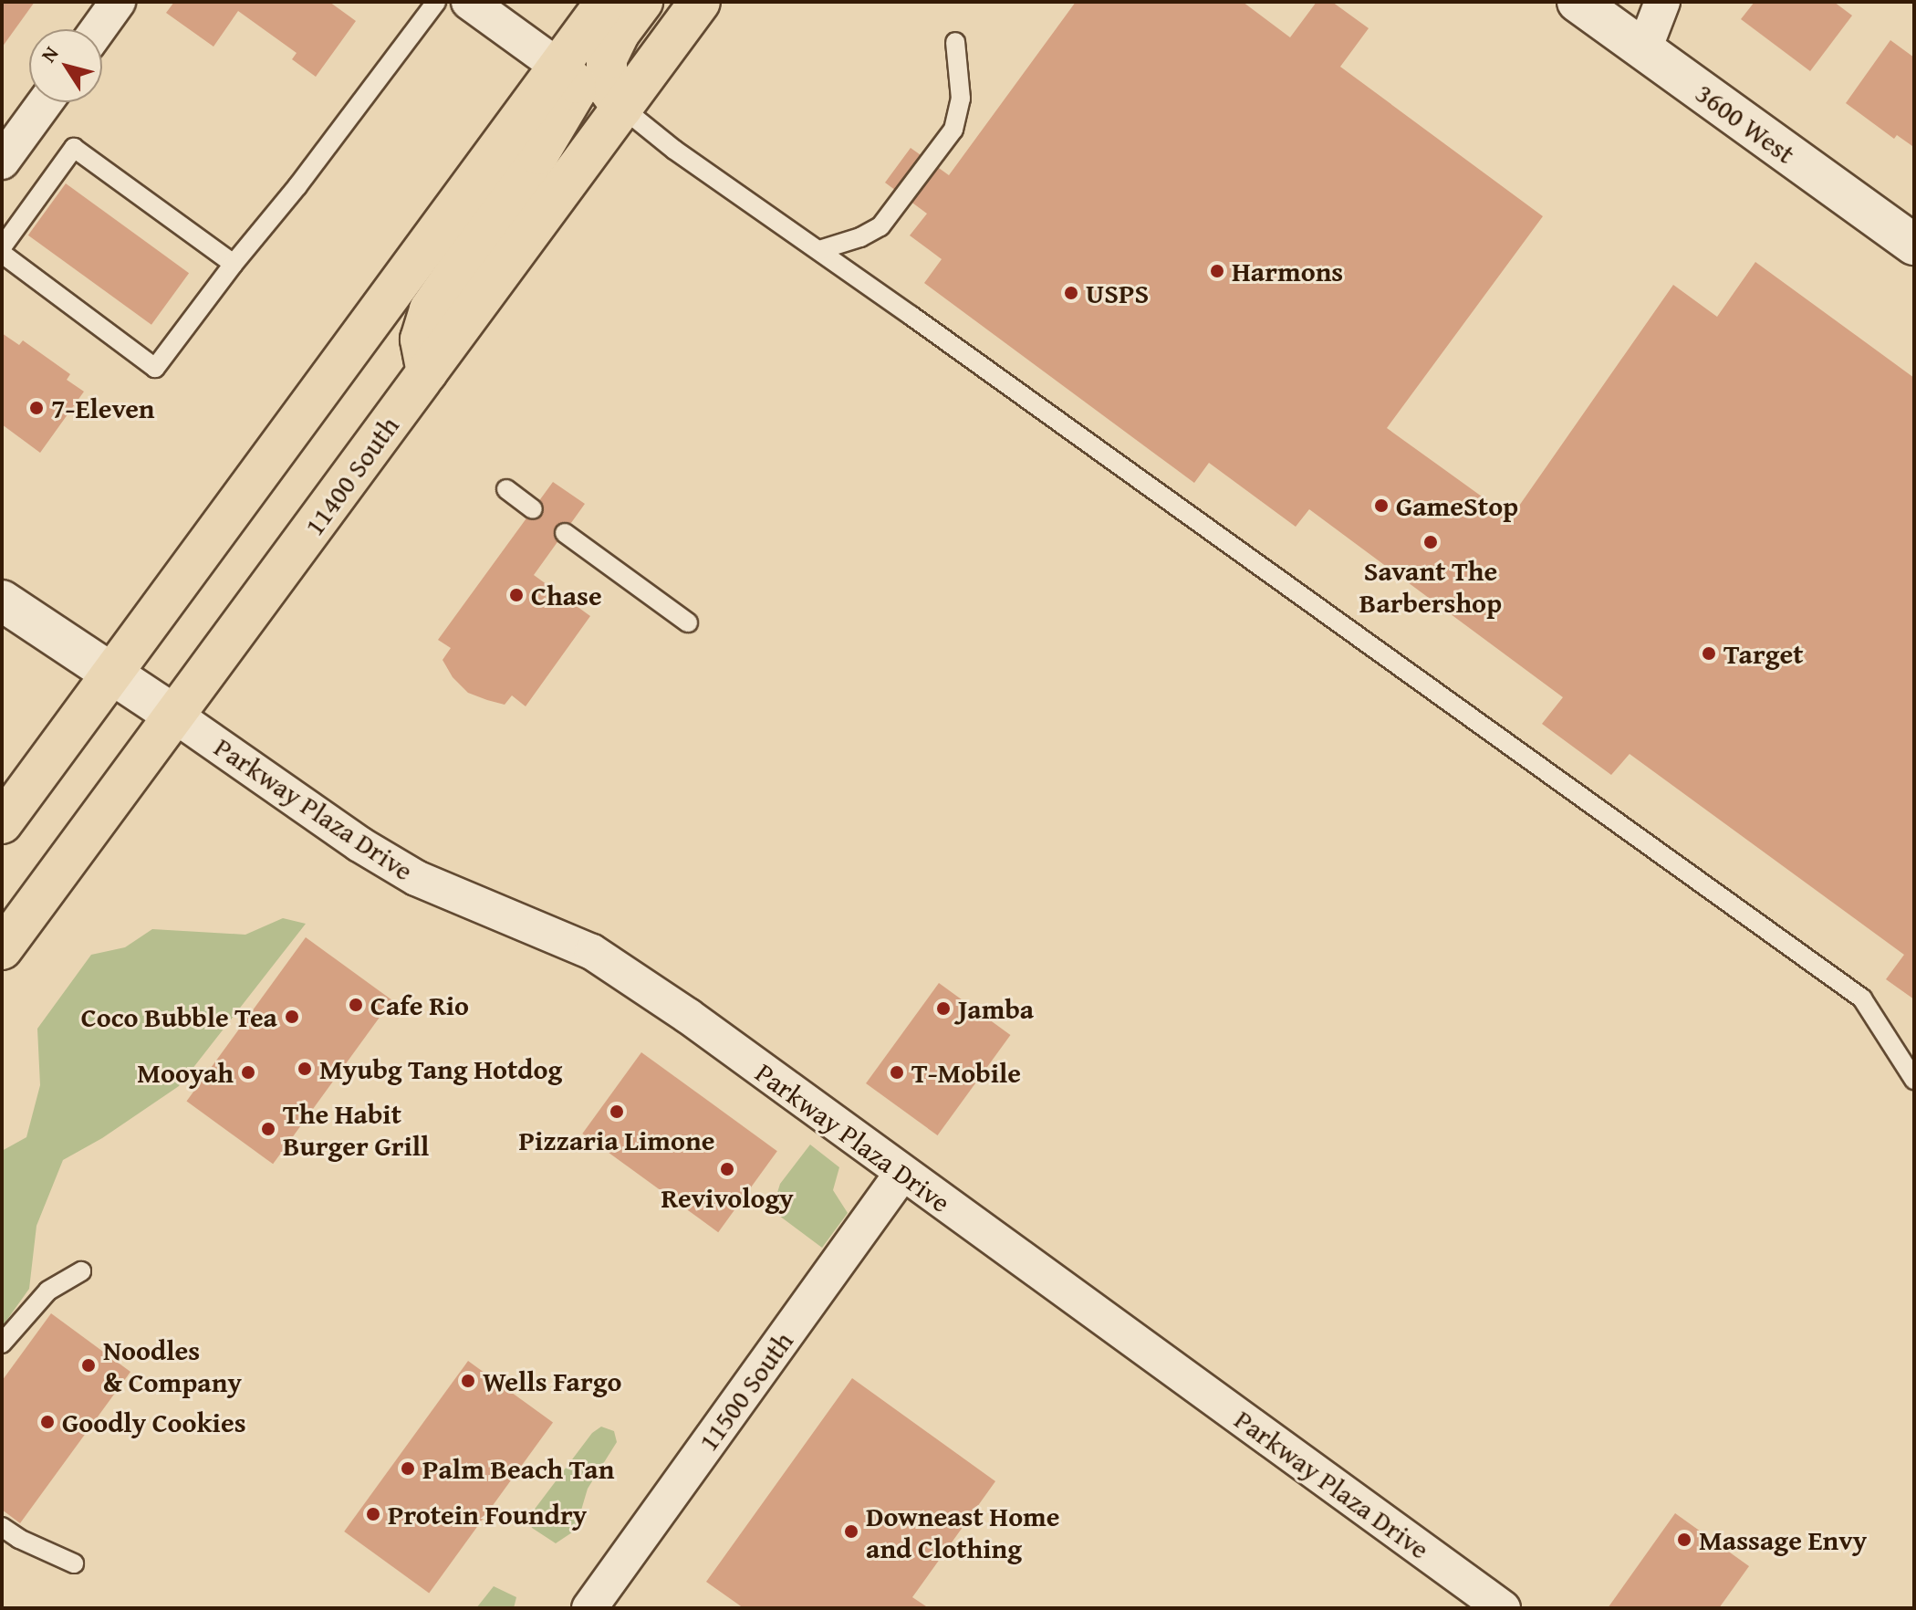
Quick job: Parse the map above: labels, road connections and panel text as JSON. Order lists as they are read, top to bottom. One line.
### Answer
{"streets":{"main road":["3600 West","11400 South"],"street":["Parkway Plaza Drive","11500 South"]},"crossings":[["11400 South","Parkway Plaza Drive"],["Parkway Plaza Drive","11500 South"]],"places":["Harmons","USPS","7-Eleven","GameStop","Savant The Barbershop","Chase","Target","Cafe Rio","Jamba","Coco Bubble Tea","Myubg Tang Hotdog","Mooyah","T-Mobile","Pizzaria Limone","The Habit Burger Grill","Revivology","Noodles & Company","Wells Fargo","Goodly Cookies","Palm Beach Tan","Protein Foundry","Downeast Home and Clothing","Massage Envy"],"north":"top left"}
